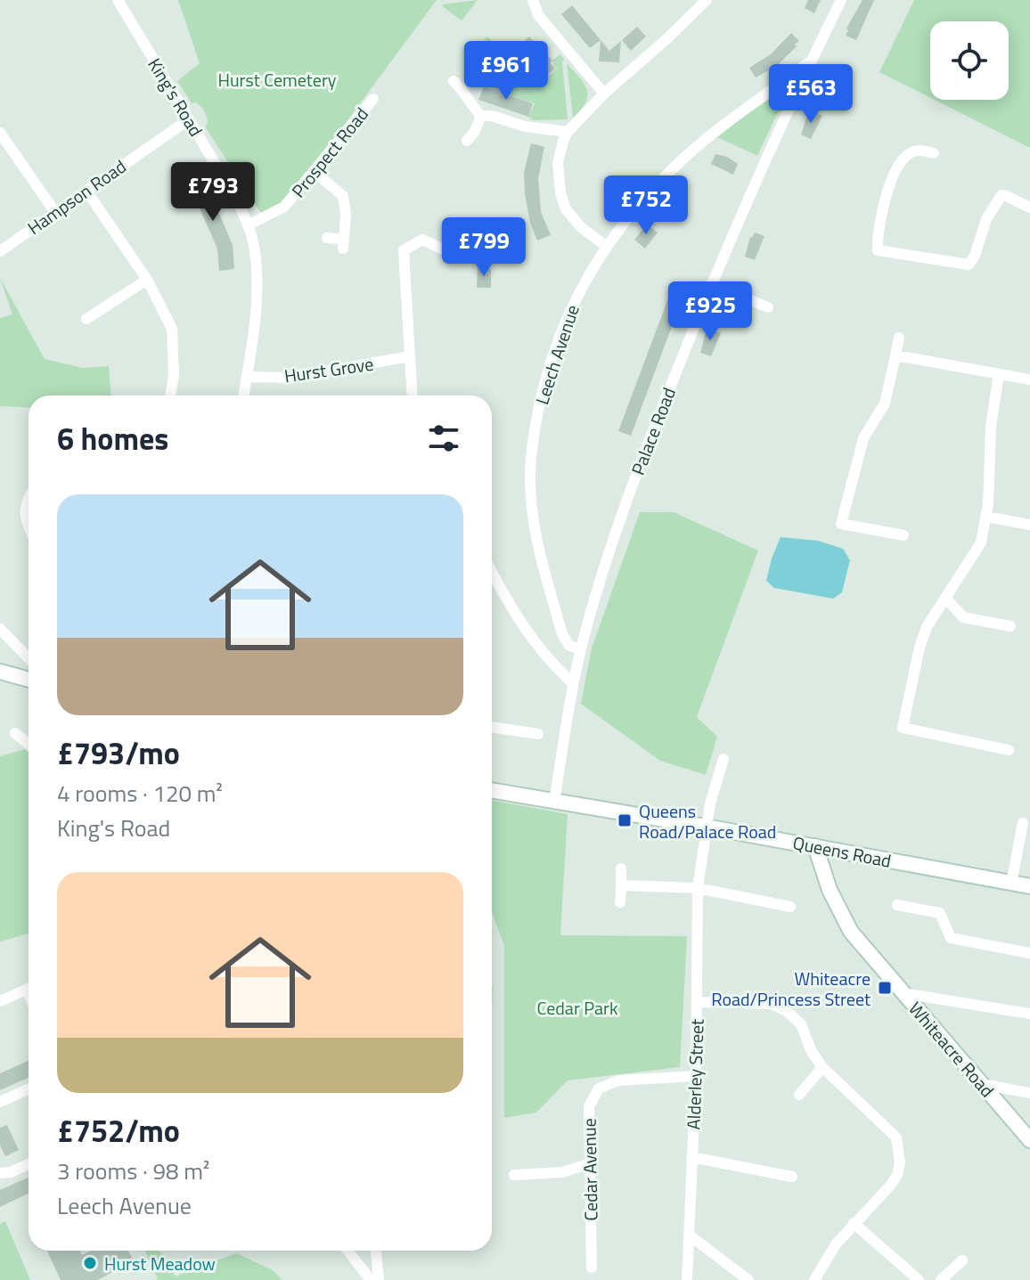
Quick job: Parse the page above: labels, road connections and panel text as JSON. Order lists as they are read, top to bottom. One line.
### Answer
{"streets":{"main road":["Queens Road","Whiteacre Road"],"street":["King's Road","Prospect Road","Hampson Road","Leech Avenue","Hurst Grove","Palace Road","Alderley Street","Cedar Avenue"]},"crossings":[["King's Road","Prospect Road"],["King's Road","Hampson Road"],["King's Road","Hurst Grove"],["Leech Avenue","Palace Road"],["Palace Road","Queens Road"],["Queens Road","Whiteacre Road"],["Queens Road","Alderley Street"],["Alderley Street","Cedar Avenue"]],"parks":["Hurst Cemetery","Cedar Park"],"places":{"transit":["Queens Road/Palace Road","Whiteacre Road/Princess Street"],"other":["Hurst Meadow"]},"page":{"price":["£961","£563","£793","£752","£799","£925"],"heading":"6 homes","list":[{"name":"£793/mo","note":"4 rooms · 120 m² · King's Road"},{"name":"£752/mo","note":"3 rooms · 98 m² · Leech Avenue"}]}}
